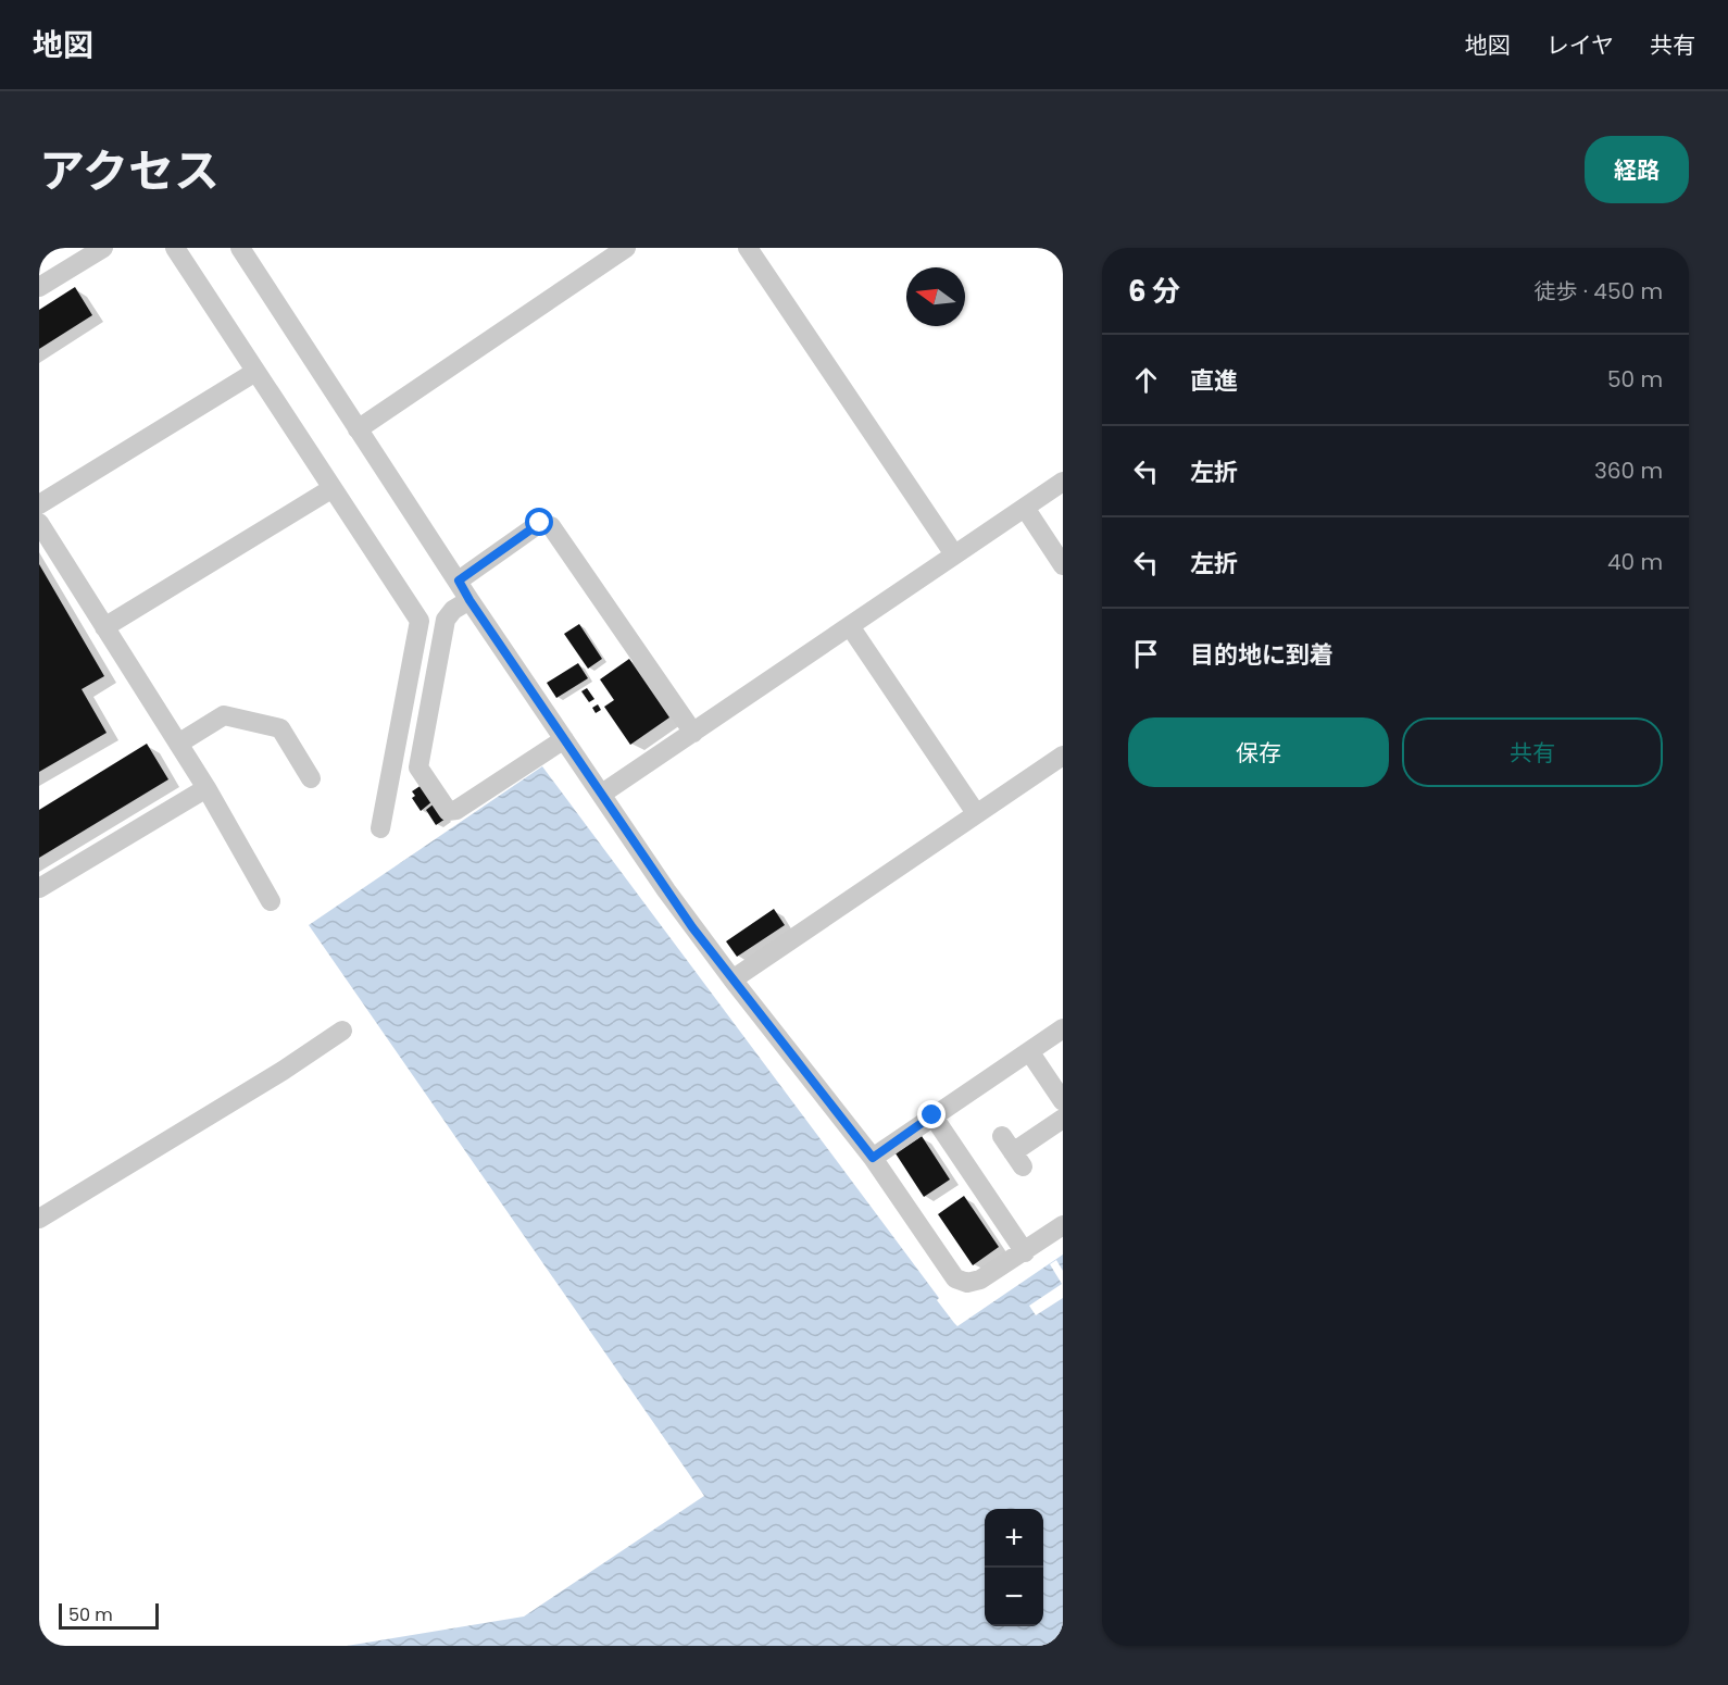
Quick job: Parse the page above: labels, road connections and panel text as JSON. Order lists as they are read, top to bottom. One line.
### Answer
{"scale_bar":"50 m","north":"left","page":{"header":"地図","nav":["地図","レイヤ","共有"],"title":"アクセス","buttons":["経路",["保存","共有"]],"heading":["6 分","徒歩 · 450 m"],"list":[["直進","50 m"],["左折","360 m"],["左折","40 m"],"目的地に到着"],"map_buttons":["+","−"],"scale":"50 m"}}
